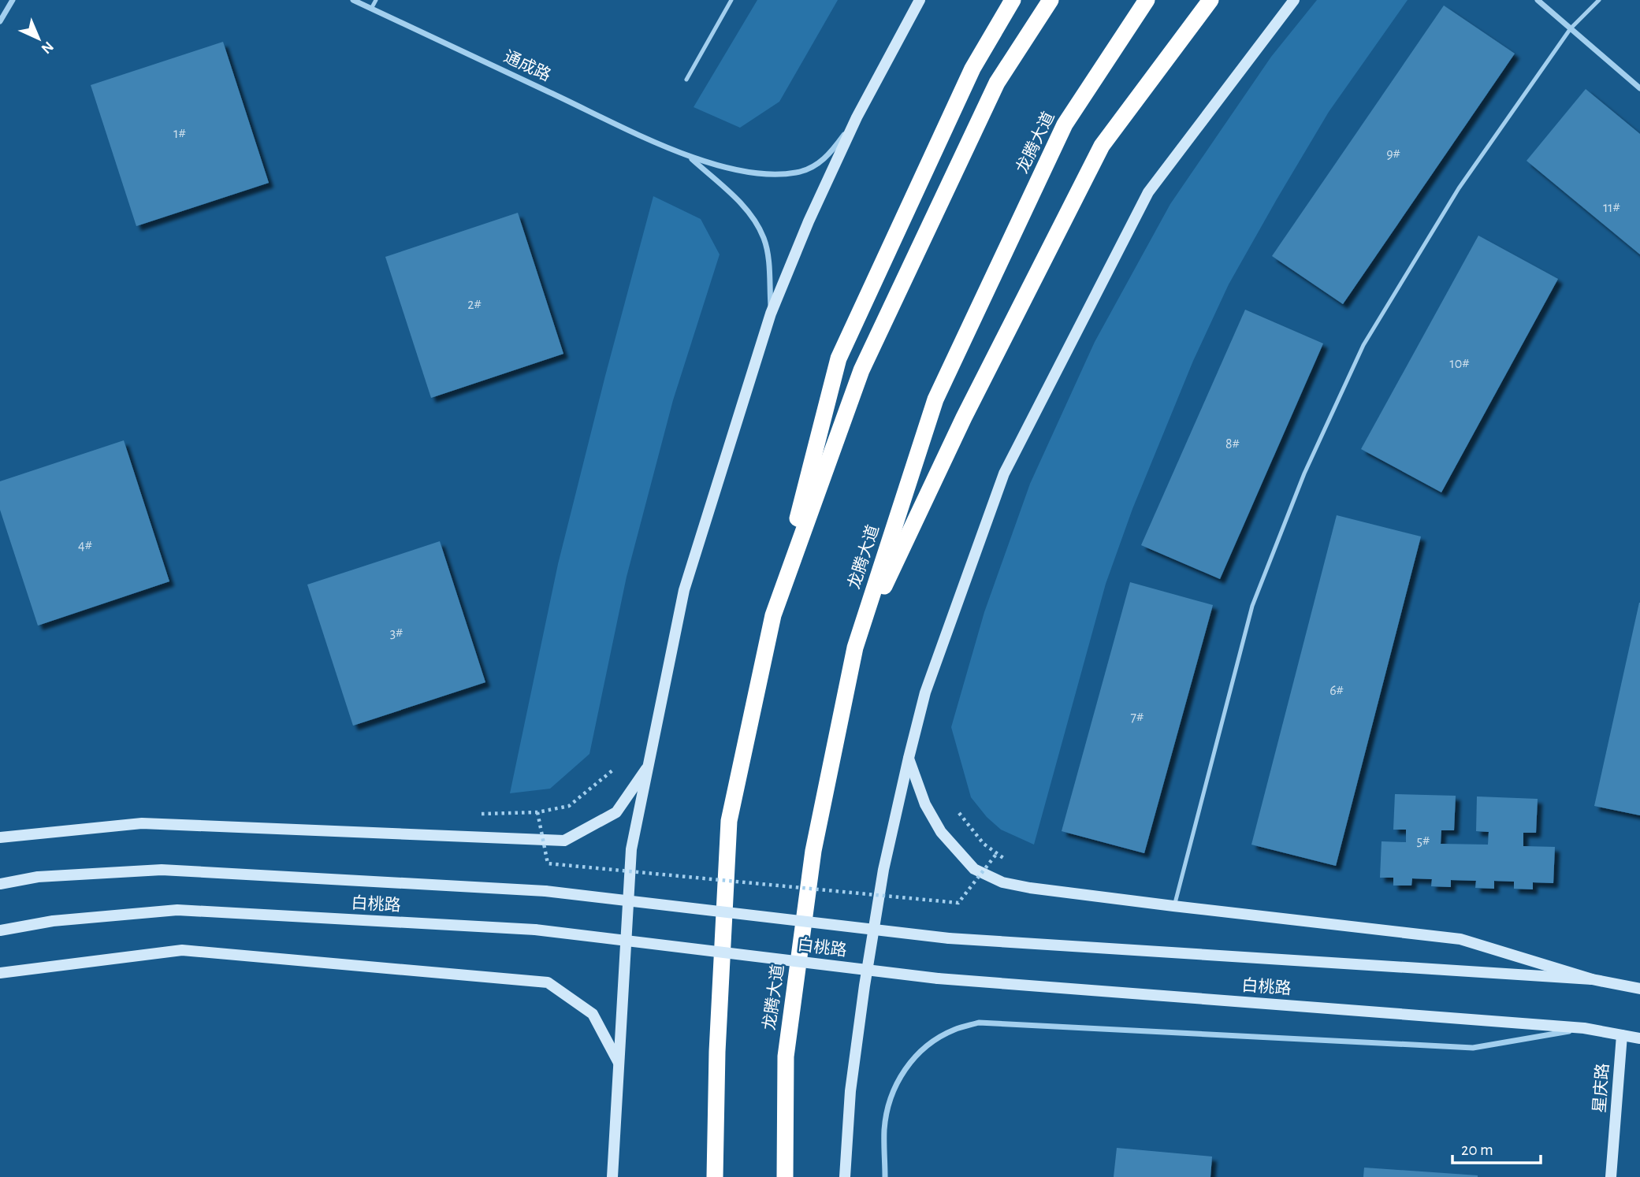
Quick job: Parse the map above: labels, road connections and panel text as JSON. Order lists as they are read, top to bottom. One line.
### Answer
{"streets":{"highway":["龙腾大道"],"main road":["白桃路","星庆路"],"street":["通成路"]},"crossings":[["白桃路","星庆路"]],"house_numbers":["1#","9#","11#","2#","10#","8#","4#","3#","6#","7#","5#"],"scale_bar":"20 m","north":"bottom right"}
